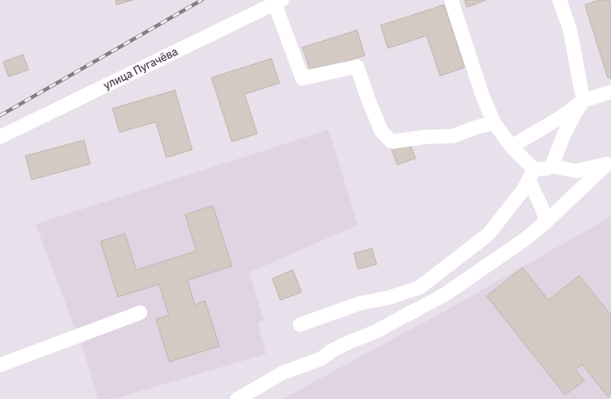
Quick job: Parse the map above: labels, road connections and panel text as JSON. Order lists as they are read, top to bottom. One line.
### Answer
{"streets":{"street":["улица Пугачёва"]}}
